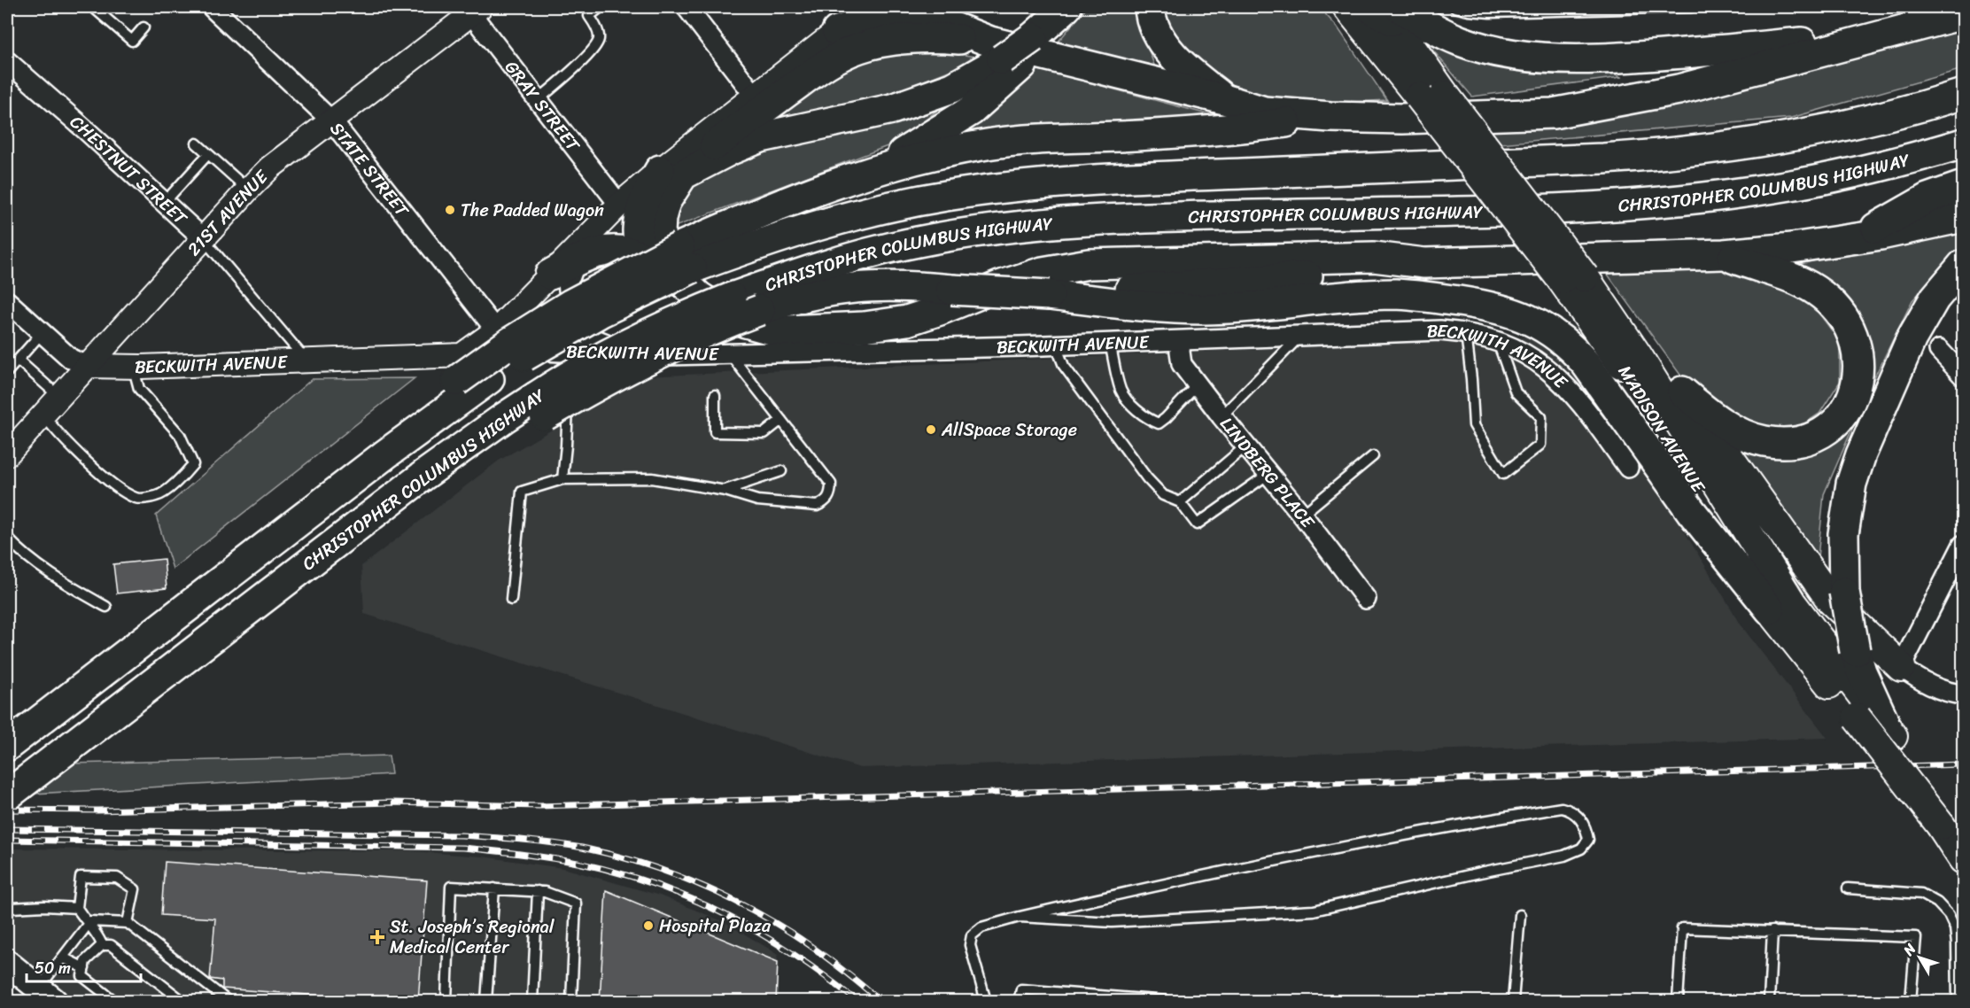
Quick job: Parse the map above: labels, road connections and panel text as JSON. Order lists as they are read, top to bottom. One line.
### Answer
{"streets":{"highway":["CHRISTOPHER COLUMBUS HIGHWAY"],"main road":["MADISON AVENUE"],"street":["GRAY STREET","STATE STREET","CHESTNUT STREET","21ST AVENUE","BECKWITH AVENUE","LINDBERG PLACE"]},"crossings":[["GRAY STREET","21ST AVENUE"],["STATE STREET","21ST AVENUE"],["STATE STREET","BECKWITH AVENUE"],["CHESTNUT STREET","21ST AVENUE"],["CHESTNUT STREET","BECKWITH AVENUE"],["21ST AVENUE","BECKWITH AVENUE"],["BECKWITH AVENUE","LINDBERG PLACE"]],"places":{"other":["The Padded Wagon","AllSpace Storage","Hospital Plaza"],"health":["St. Joseph’s Regional Medical Center"]},"scale_bar":"50 m","north":"top left"}
